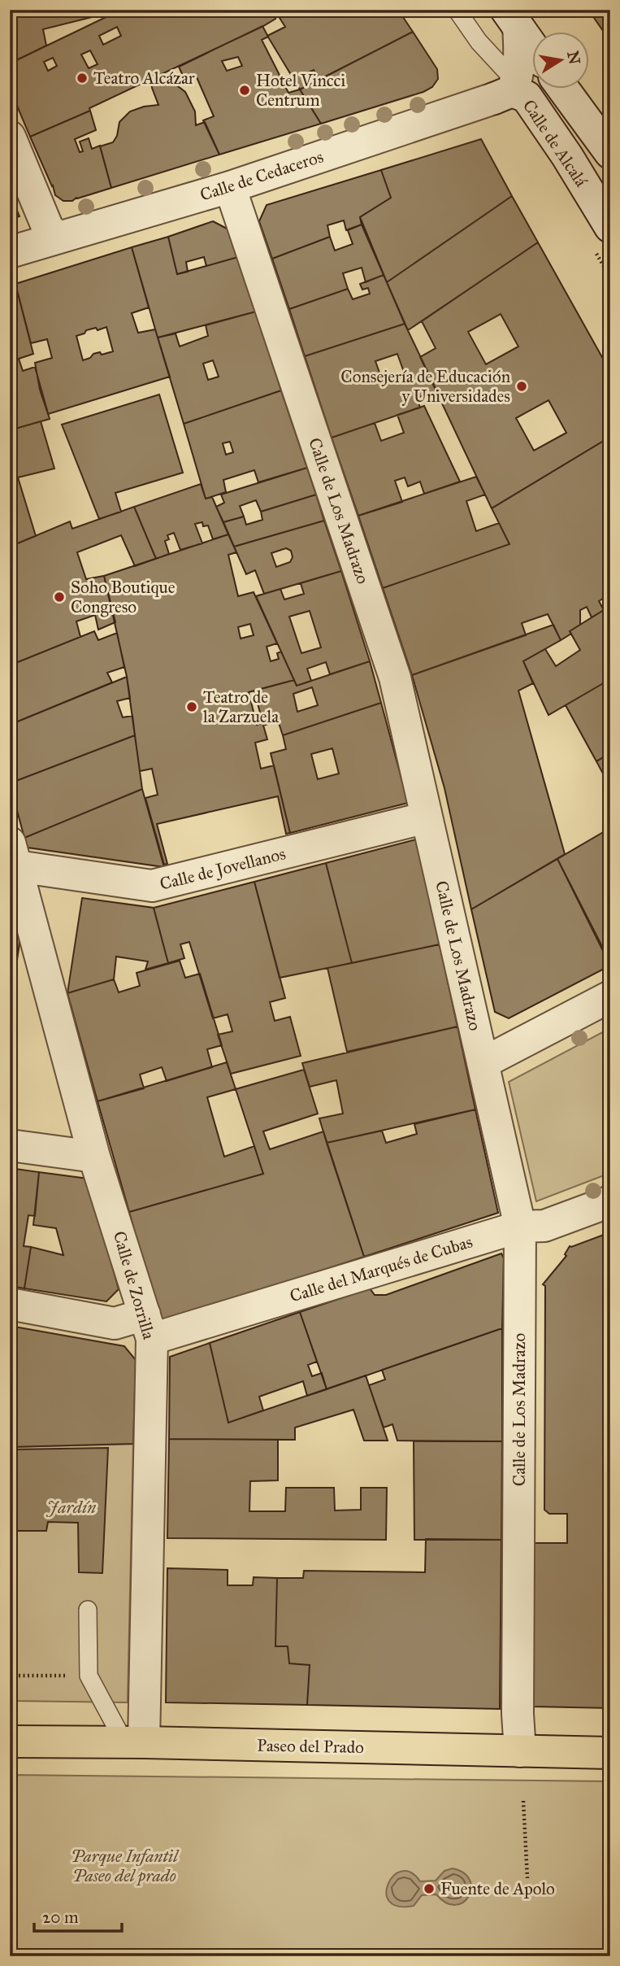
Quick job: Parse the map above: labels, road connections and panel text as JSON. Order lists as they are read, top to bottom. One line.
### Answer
{"streets":{"highway":["Paseo del Prado"],"street":["Calle de Alcalá","Calle de Cedaceros","Calle de Los Madrazo","Calle de Jovellanos","Calle del Marqués de Cubas","Calle de Zorrilla"]},"crossings":[["Calle de Alcalá","Calle de Cedaceros"],["Calle de Cedaceros","Calle de Los Madrazo"],["Calle de Los Madrazo","Calle de Jovellanos"],["Calle de Los Madrazo","Calle del Marqués de Cubas"],["Calle de Los Madrazo","Paseo del Prado"],["Calle de Jovellanos","Calle de Zorrilla"],["Calle del Marqués de Cubas","Calle de Zorrilla"],["Calle de Zorrilla","Paseo del Prado"]],"parks":["Jardín","Parque Infantil Paseo del prado"],"places":["Teatro Alcázar","Hotel Vincci Centrum","Consejería de Educación y Universidades","Soho Boutique Congreso","Teatro de la Zarzuela","Fuente de Apolo"],"scale_bar":"20 m","north":"right"}
